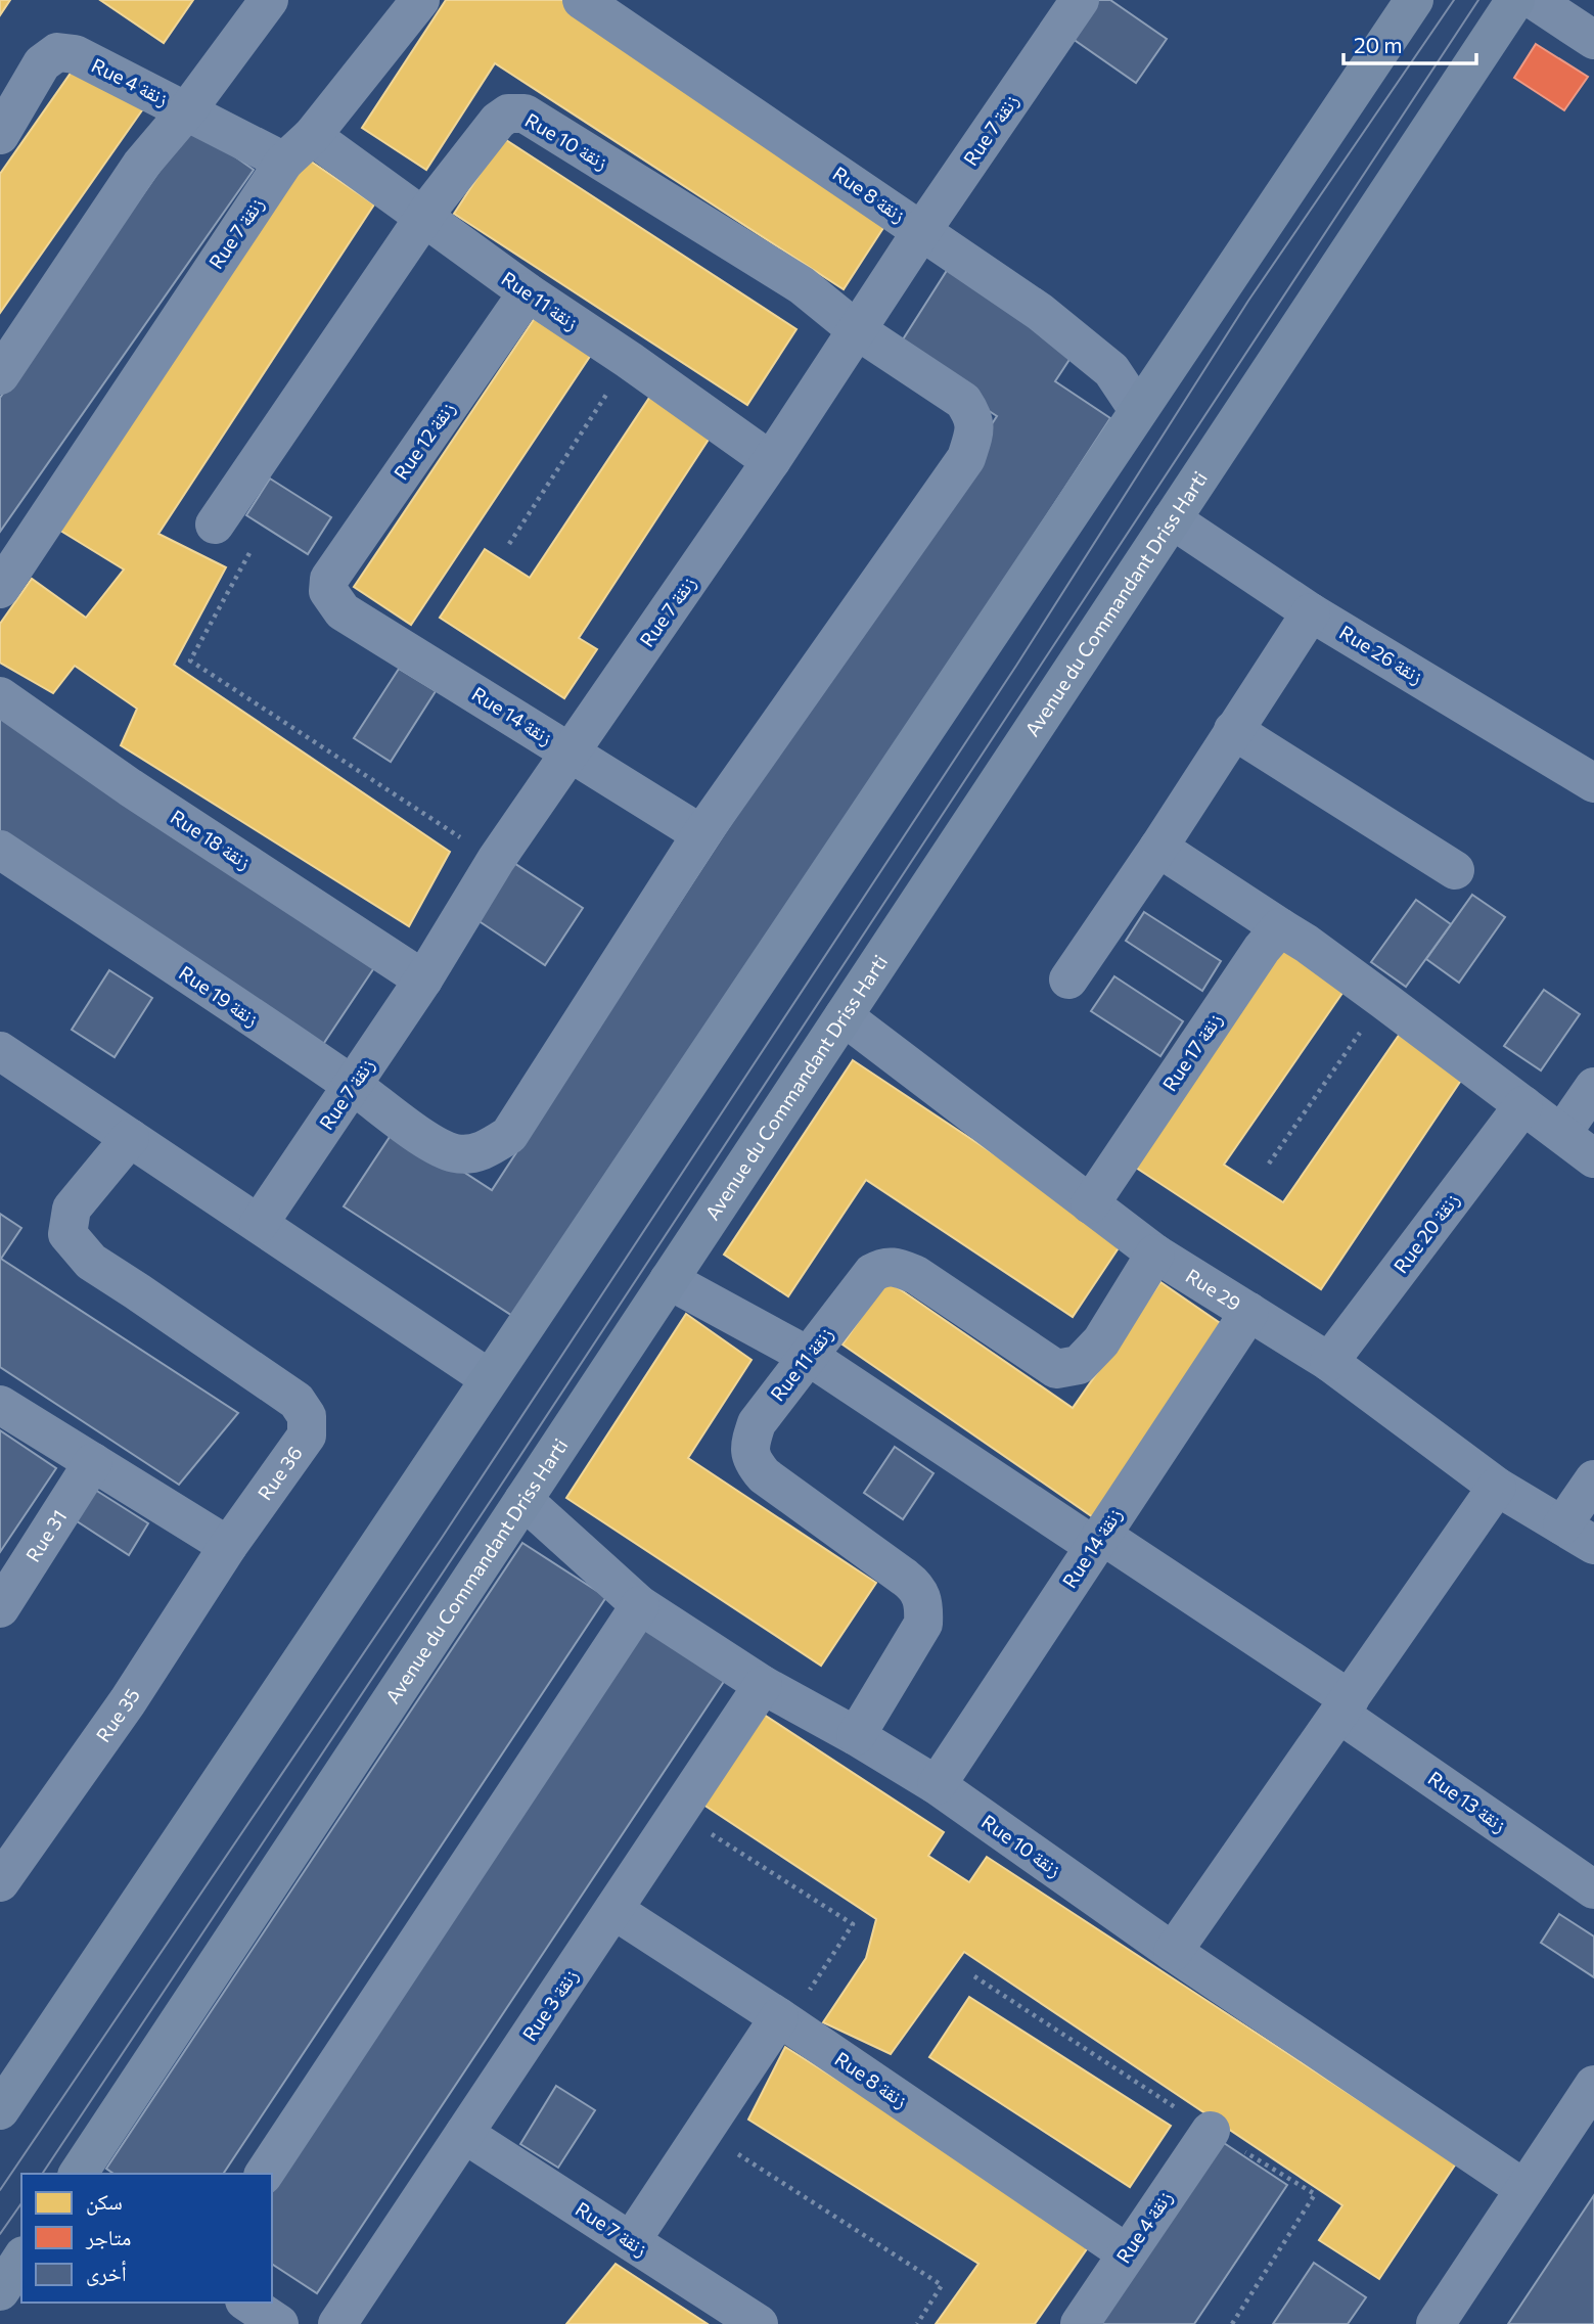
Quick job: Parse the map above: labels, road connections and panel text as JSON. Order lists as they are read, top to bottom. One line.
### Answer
{"streets":{"main road":["Avenue du Commandant Driss Harti"],"street":["Rue 4 زنقة","Rue 7 زنقة","Rue 10 زنقة","Rue 8 زنقة","Rue 11 زنقة","Rue 12 زنقة","Rue 26 زنقة","Rue 14 زنقة","Rue 18 زنقة","Rue 19 زنقة","Rue 17 زنقة","Rue 20 زنقة","Rue 29","Rue 36","Rue 31","Rue 35","Rue 13 زنقة","Rue 3 زنقة"]},"crossings":[["Rue 4 زنقة","Rue 7 زنقة"],["Rue 4 زنقة","Rue 8 زنقة"],["Rue 4 زنقة","Rue 11 زنقة"],["Rue 7 زنقة","Rue 10 زنقة"],["Rue 7 زنقة","Rue 8 زنقة"],["Rue 7 زنقة","Rue 11 زنقة"],["Rue 7 زنقة","Rue 14 زنقة"],["Rue 7 زنقة","Rue 18 زنقة"],["Rue 7 زنقة","Rue 19 زنقة"],["Rue 7 زنقة","Rue 3 زنقة"],["Rue 10 زنقة","Rue 11 زنقة"],["Rue 10 زنقة","Avenue du Commandant Driss Harti"],["Rue 10 زنقة","Rue 14 زنقة"],["Rue 10 زنقة","Rue 19 زنقة"],["Rue 10 زنقة","Rue 3 زنقة"],["Rue 8 زنقة","Rue 3 زنقة"],["Rue 11 زنقة","Rue 12 زنقة"],["Rue 11 زنقة","Rue 29"],["Rue 11 زنقة","Rue 13 زنقة"],["Rue 12 زنقة","Rue 14 زنقة"],["Avenue du Commandant Driss Harti","Rue 26 زنقة"],["Avenue du Commandant Driss Harti","Rue 29"],["Avenue du Commandant Driss Harti","Rue 13 زنقة"],["Rue 14 زنقة","Rue 19 زنقة"],["Rue 14 زنقة","Rue 29"],["Rue 14 زنقة","Rue 13 زنقة"],["Rue 17 زنقة","Rue 29"],["Rue 20 زنقة","Rue 29"],["Rue 36","Rue 35"]],"legend":["سكن","متاجر","أخرى"],"scale_bar":"20 m"}
